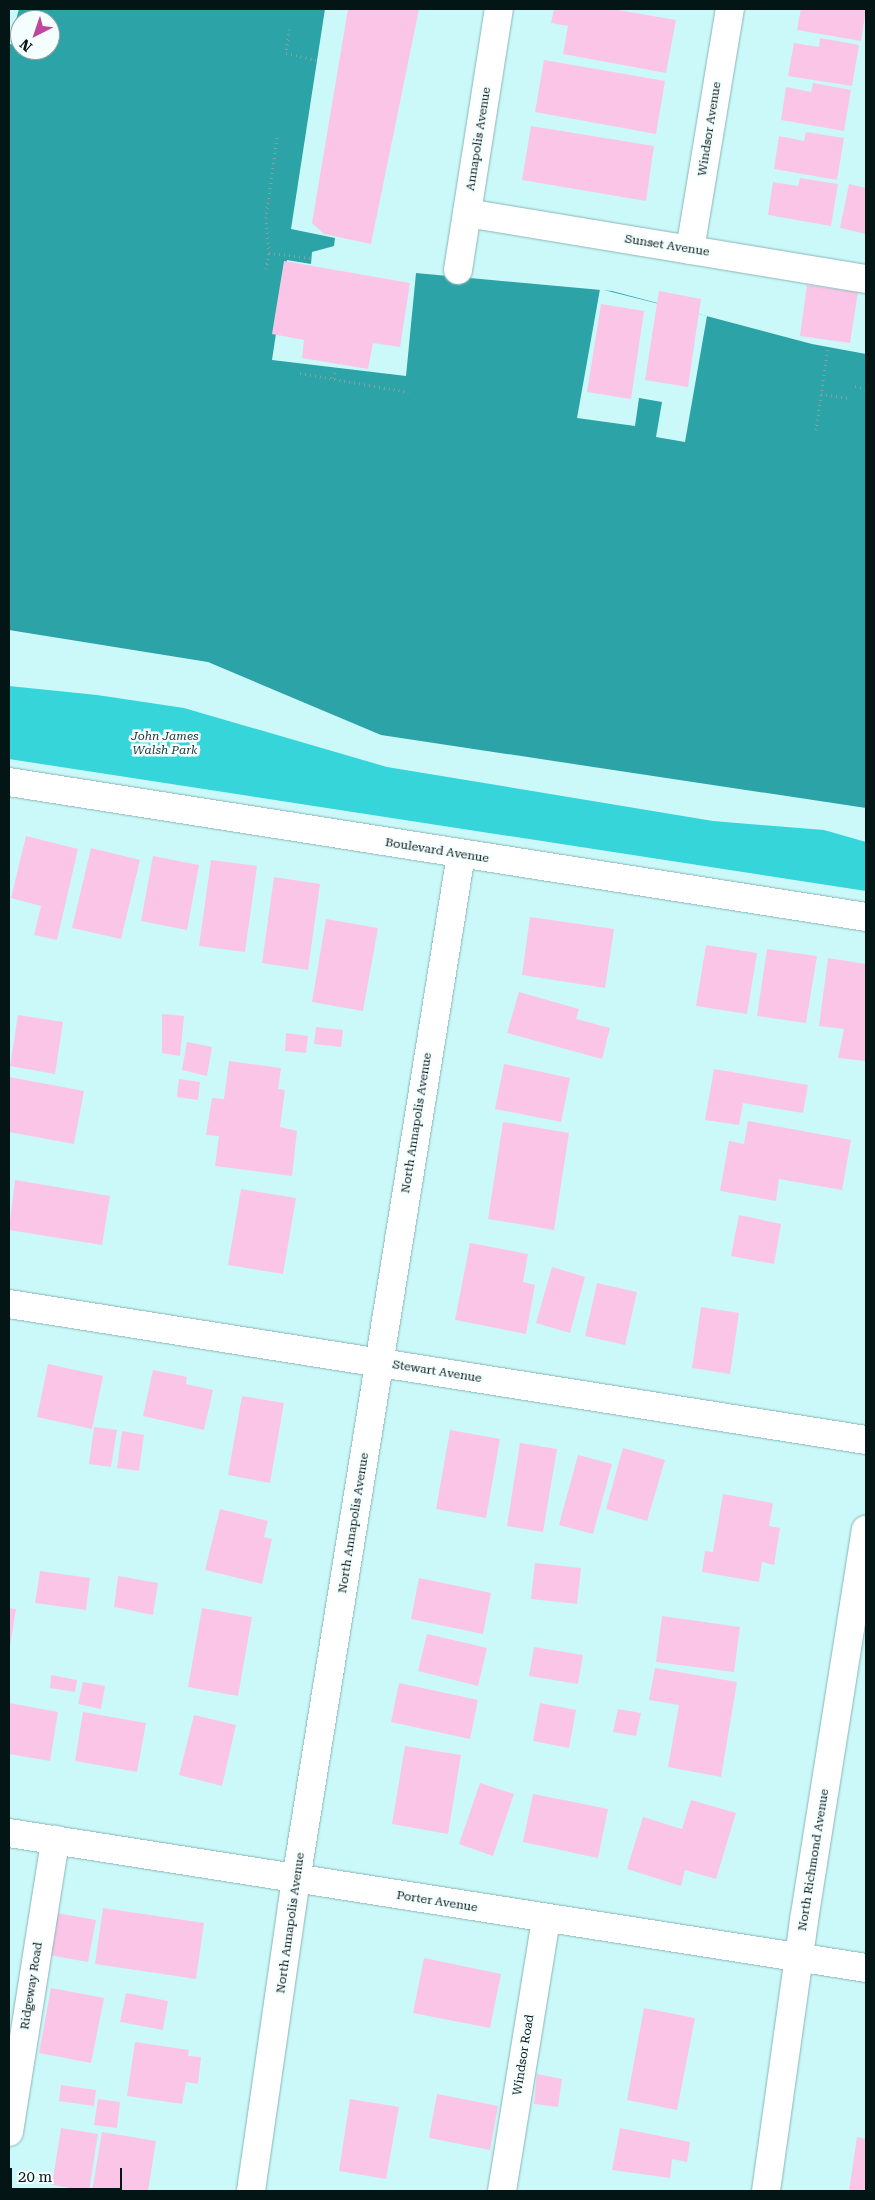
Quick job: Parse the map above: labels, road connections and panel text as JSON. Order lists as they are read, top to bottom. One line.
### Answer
{"streets":{"street":["Windsor Avenue","Annapolis Avenue","Sunset Avenue","Boulevard Avenue","North Annapolis Avenue","Stewart Avenue","North Richmond Avenue","Porter Avenue","Ridgeway Road","Windsor Road"]},"crossings":[["Windsor Avenue","Sunset Avenue"],["Annapolis Avenue","Sunset Avenue"],["Boulevard Avenue","North Annapolis Avenue"],["North Annapolis Avenue","Stewart Avenue"],["North Annapolis Avenue","Porter Avenue"],["North Richmond Avenue","Porter Avenue"],["Porter Avenue","Ridgeway Road"],["Porter Avenue","Windsor Road"]],"parks":["John James Walsh Park"],"scale_bar":"20 m","north":"bottom left"}
